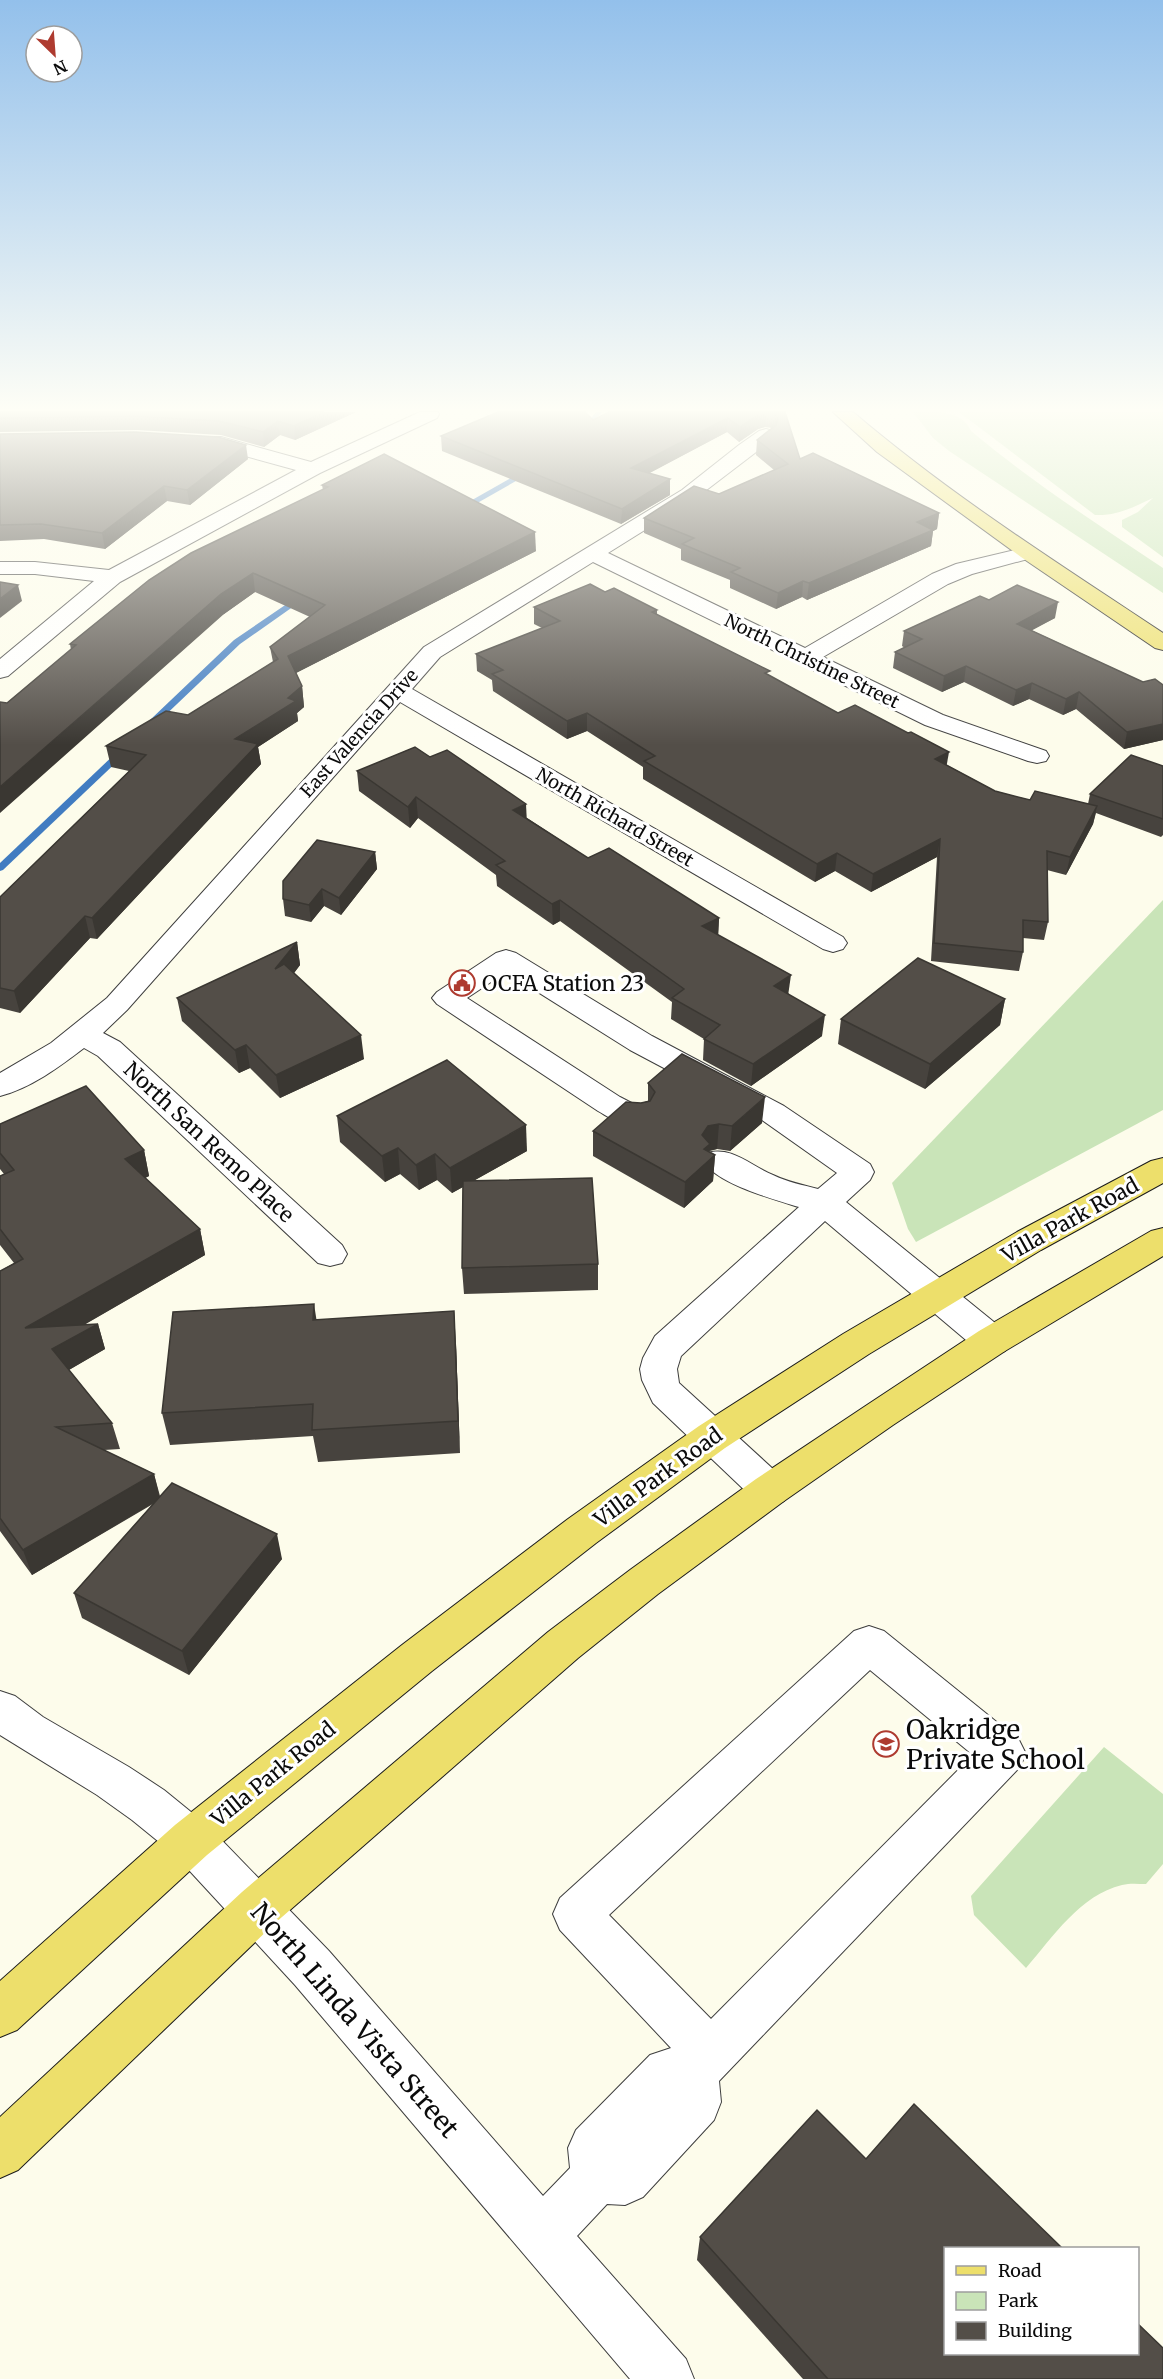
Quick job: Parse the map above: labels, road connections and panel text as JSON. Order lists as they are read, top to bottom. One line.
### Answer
{"streets":{"main road":["Villa Park Road"],"street":["North Christine Street","East Valencia Drive","North Richard Street","North San Remo Place","North Linda Vista Street"]},"crossings":[["North Christine Street","East Valencia Drive"],["East Valencia Drive","North Richard Street"],["East Valencia Drive","North San Remo Place"],["Villa Park Road","North Linda Vista Street"]],"places":{"public building":["OCFA Station 23"],"school or university":["Oakridge Private School"]},"legend":["Road","Park","Building"],"north":"bottom right"}
